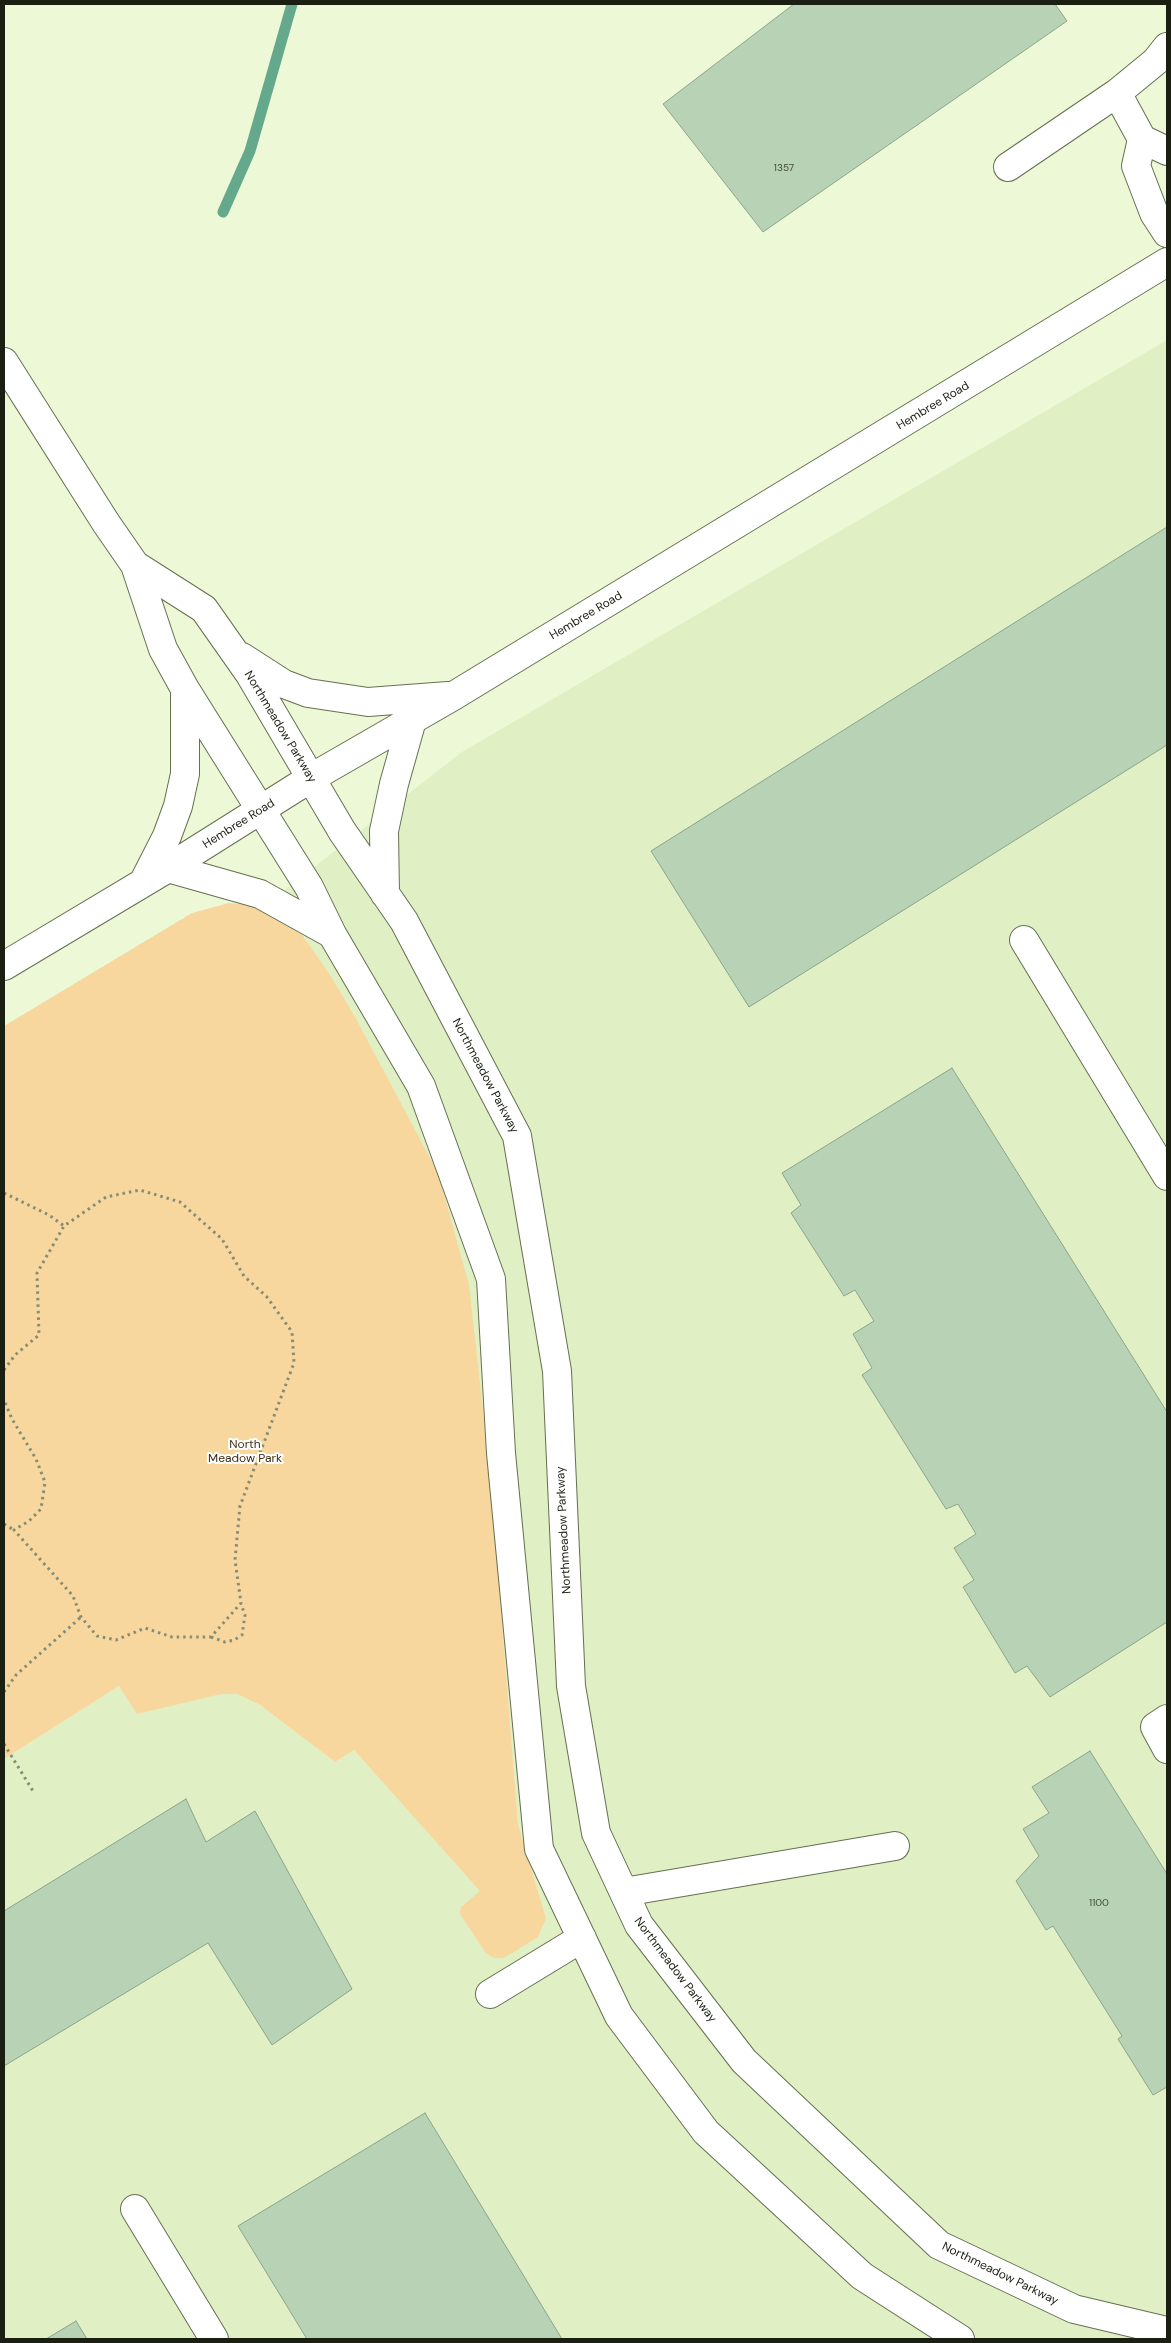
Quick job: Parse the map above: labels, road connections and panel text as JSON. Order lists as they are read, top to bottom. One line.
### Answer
{"streets":{"street":["Hembree Road","Northmeadow Parkway"]},"crossings":[["Hembree Road","Northmeadow Parkway"]],"parks":["North Meadow Park"],"house_numbers":["1357","1100"]}
